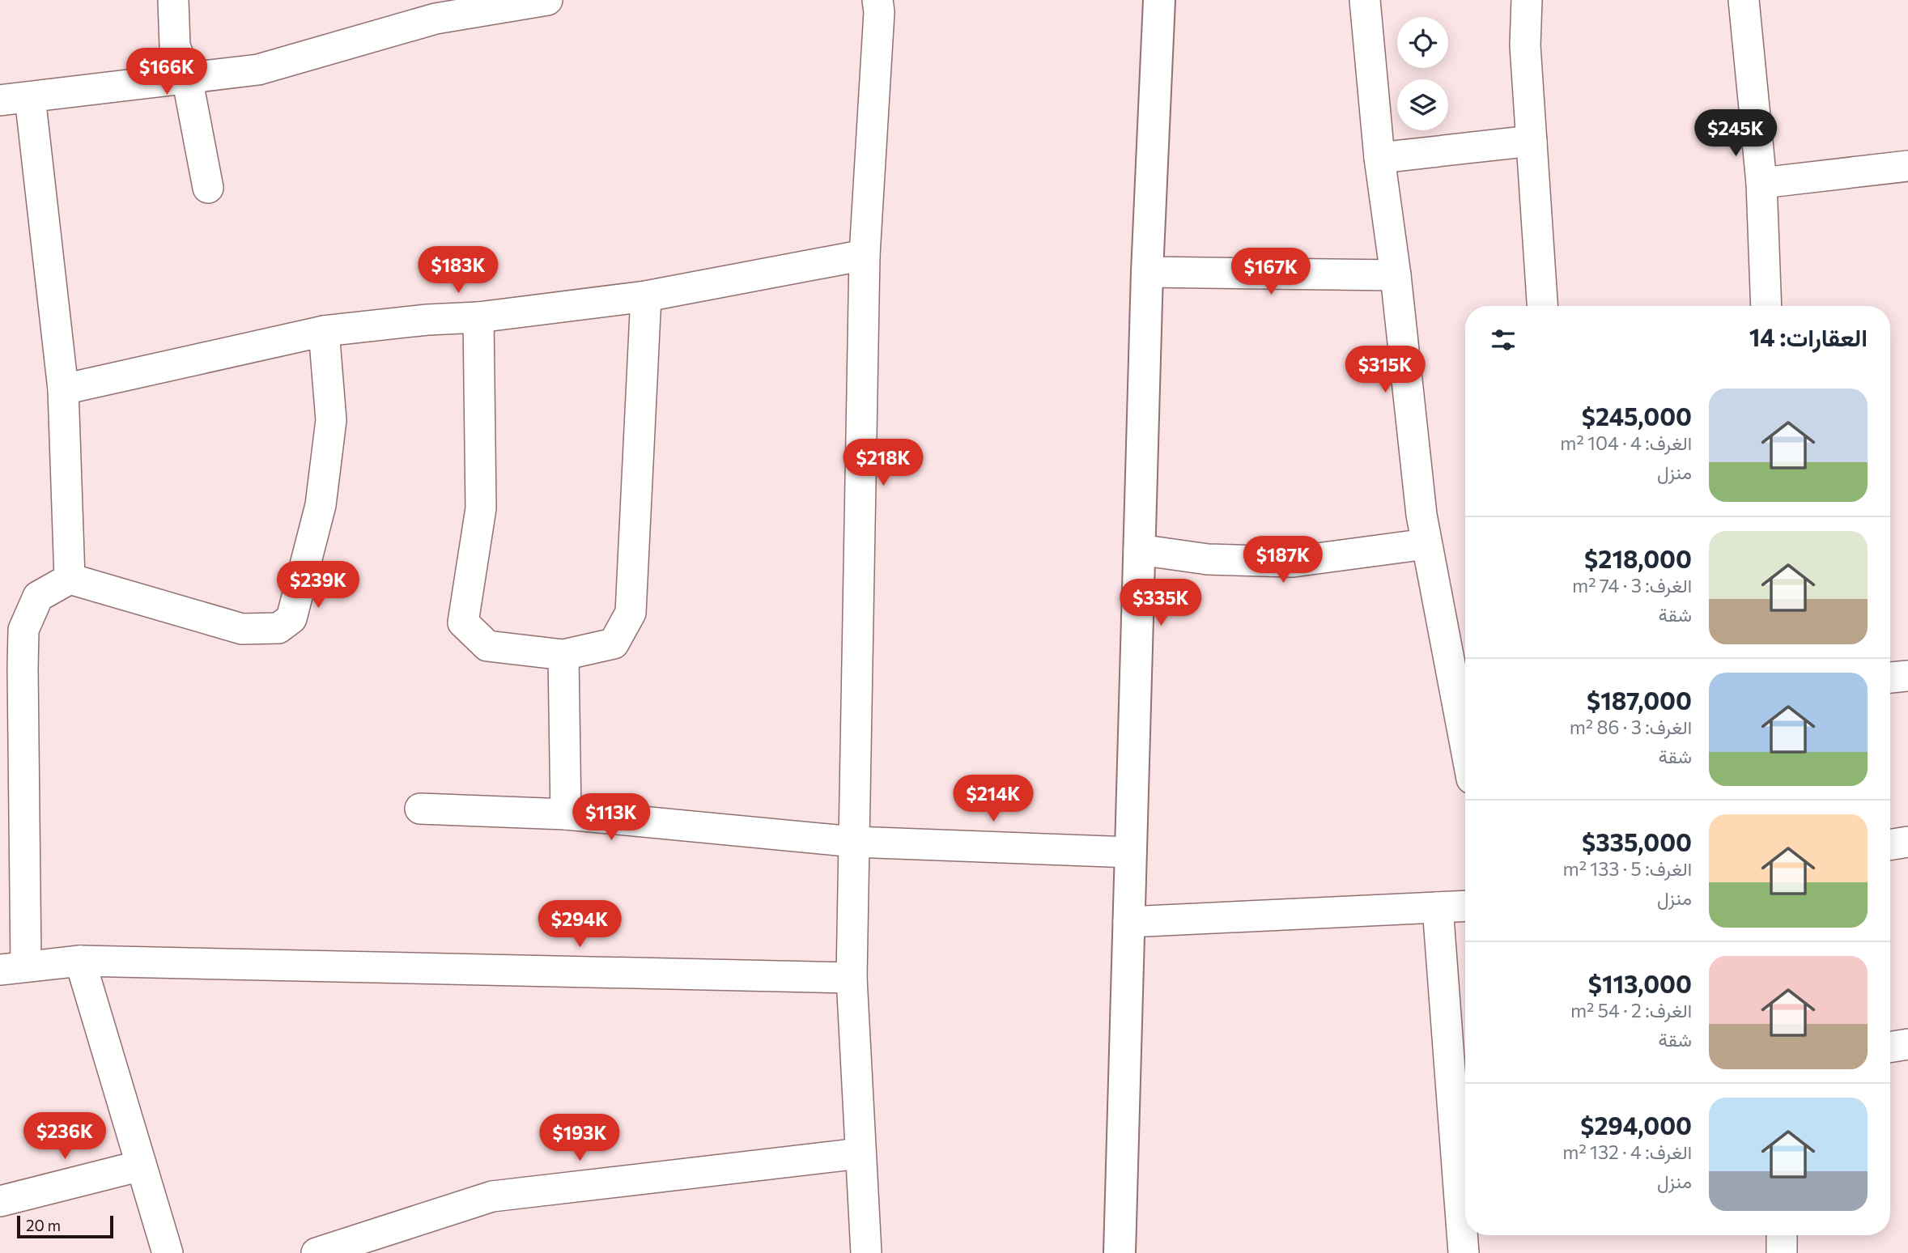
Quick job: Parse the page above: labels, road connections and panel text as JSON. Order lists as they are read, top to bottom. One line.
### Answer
{"scale_bar":"20 m","page":{"price":["$166K","$245K","$183K","$167K","$315K","$218K","$187K","$239K","$335K","$214K","$113K","$294K","$236K","$193K"],"heading":"العقارات: 14","list":[{"name":"$245,000","note":"الغرف: 4 · 104 m² · منزل"},{"name":"$218,000","note":"الغرف: 3 · 74 m² · شقة"},{"name":"$187,000","note":"الغرف: 3 · 86 m² · شقة"},{"name":"$335,000","note":"الغرف: 5 · 133 m² · منزل"},{"name":"$113,000","note":"الغرف: 2 · 54 m² · شقة"},{"name":"$294,000","note":"الغرف: 4 · 132 m² · منزل"}],"scale":"20 m"}}
